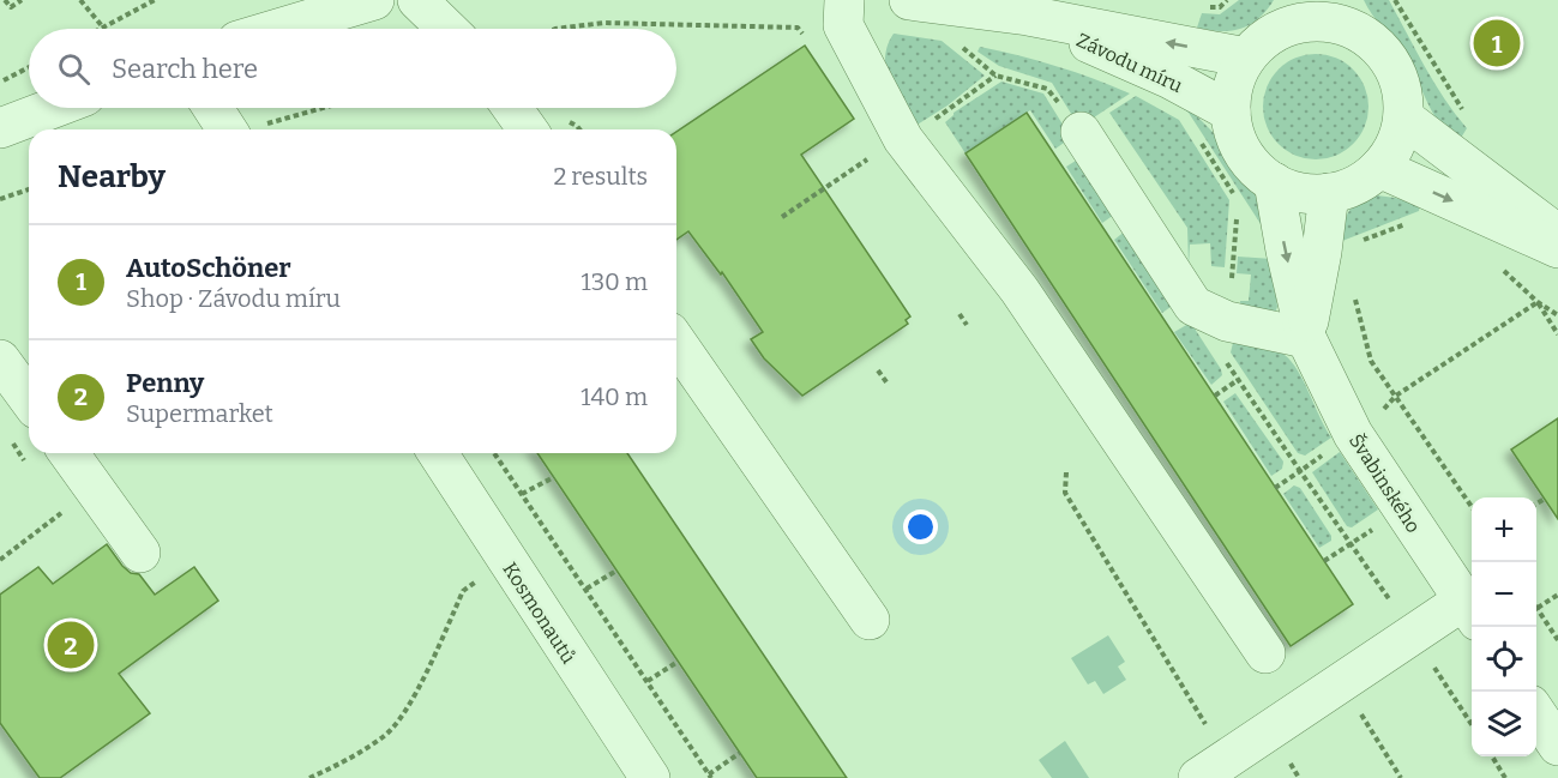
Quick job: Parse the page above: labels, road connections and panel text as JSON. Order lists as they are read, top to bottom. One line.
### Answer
{"streets":{"street":["Závodu míru","Švabinského","Kosmonautů"]},"crossings":[["Závodu míru","Švabinského"]],"page":{"pins":["1","2"],"search":"Search here","heading":["Nearby","2 results"],"list":[{"mark":"1","name":"AutoSchöner","note":"Shop · Závodu míru","value":"130 m"},{"mark":"2","name":"Penny","note":"Supermarket","value":"140 m"}],"map_buttons":["+","−"]}}
